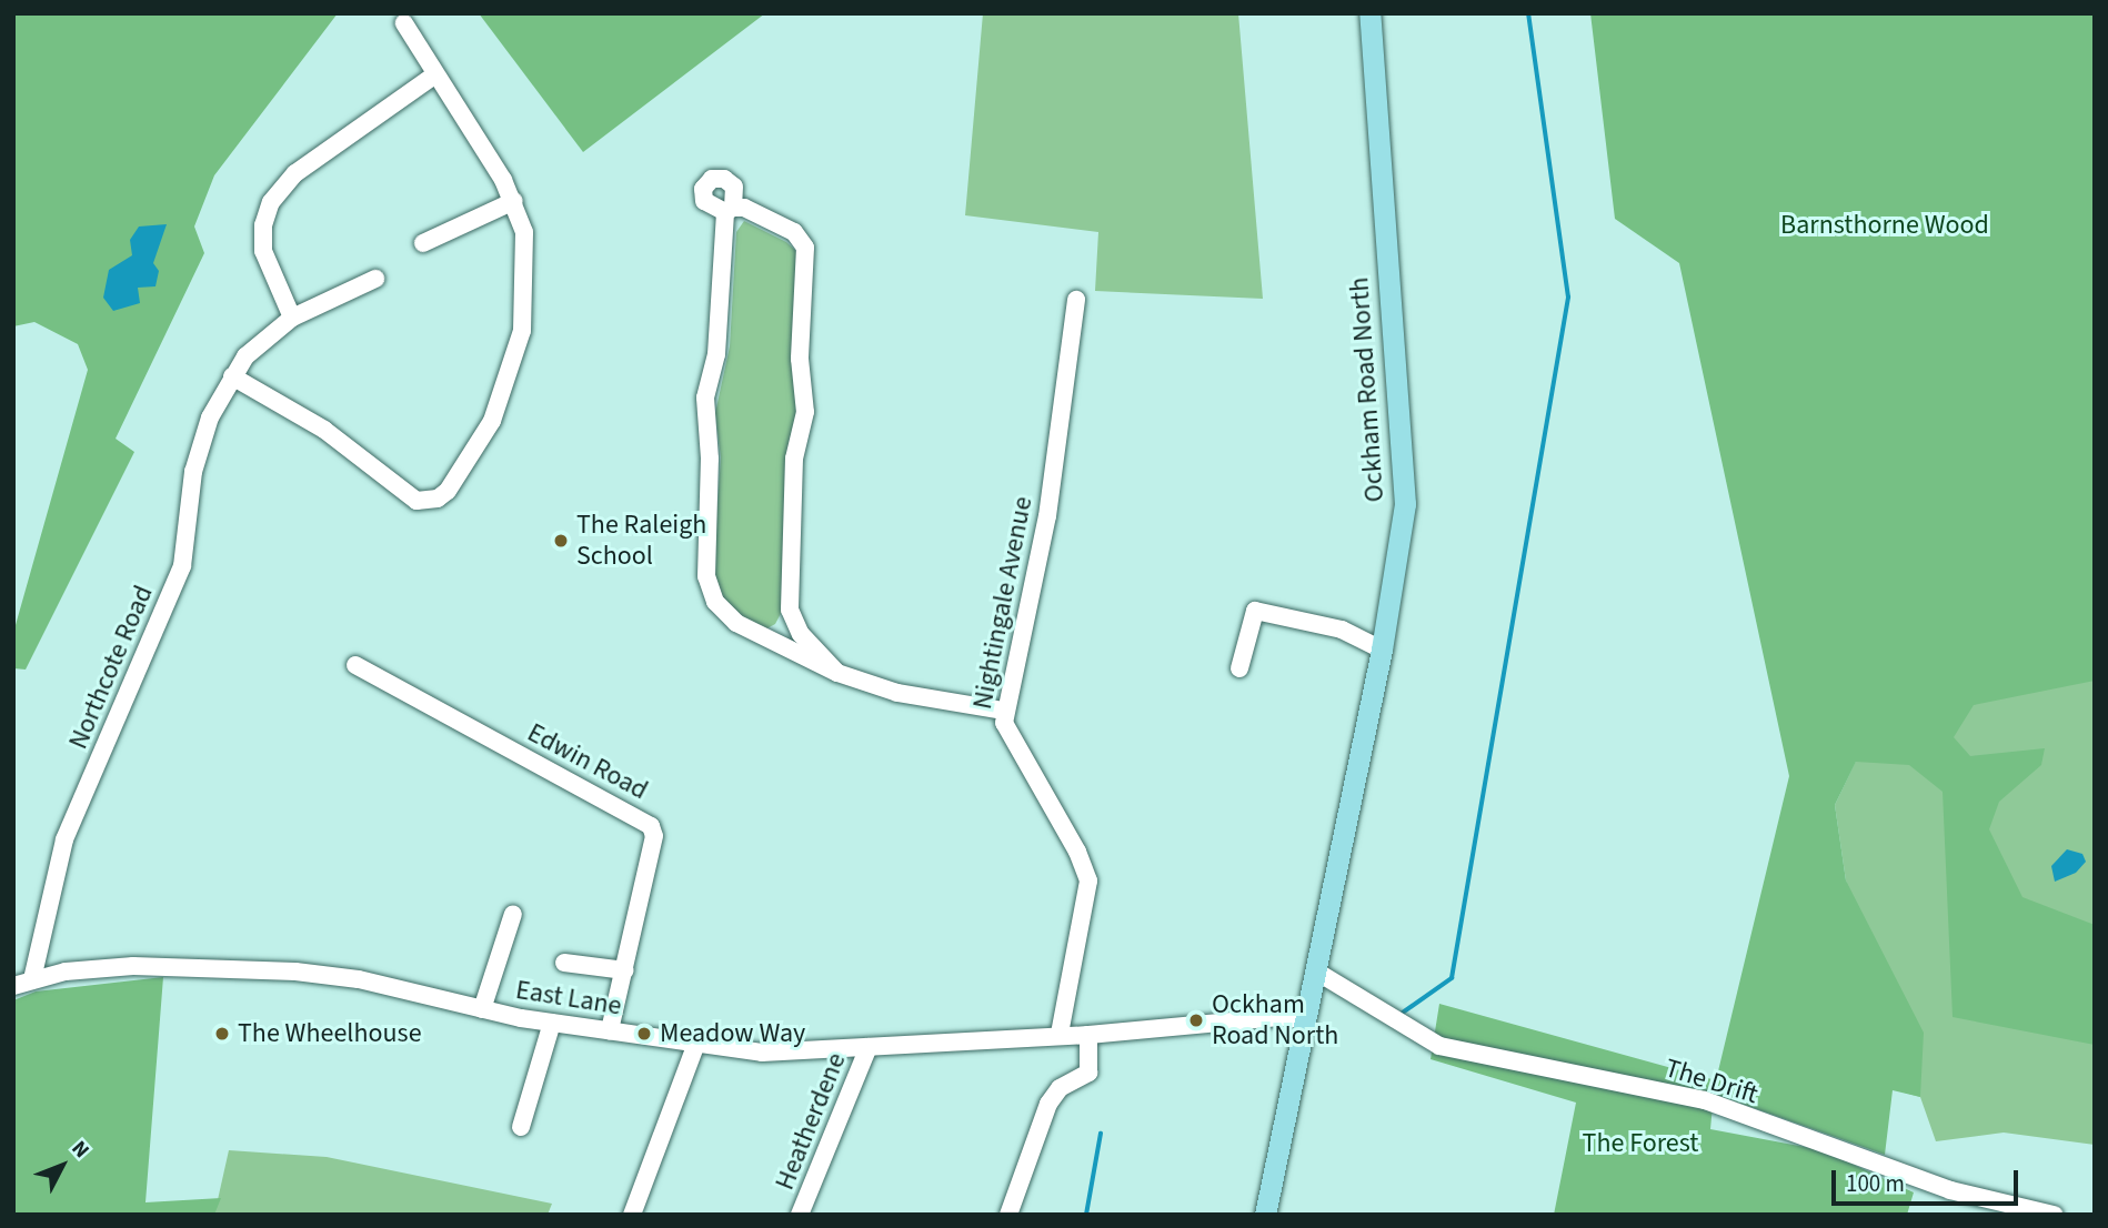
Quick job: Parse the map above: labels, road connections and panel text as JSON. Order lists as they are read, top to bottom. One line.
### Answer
{"streets":{"main road":["Ockham Road North"],"street":["Nightingale Avenue","Northcote Road","Edwin Road","East Lane","The Drift","Heatherdene"]},"crossings":[["Ockham Road North","East Lane"],["Ockham Road North","The Drift"],["Nightingale Avenue","East Lane"],["Northcote Road","East Lane"],["Edwin Road","East Lane"],["East Lane","Heatherdene"]],"parks":["Barnsthorne Wood","The Forest"],"places":["The Raleigh School","Ockham Road North","The Wheelhouse","Meadow Way"],"scale_bar":"100 m","north":"top right"}
